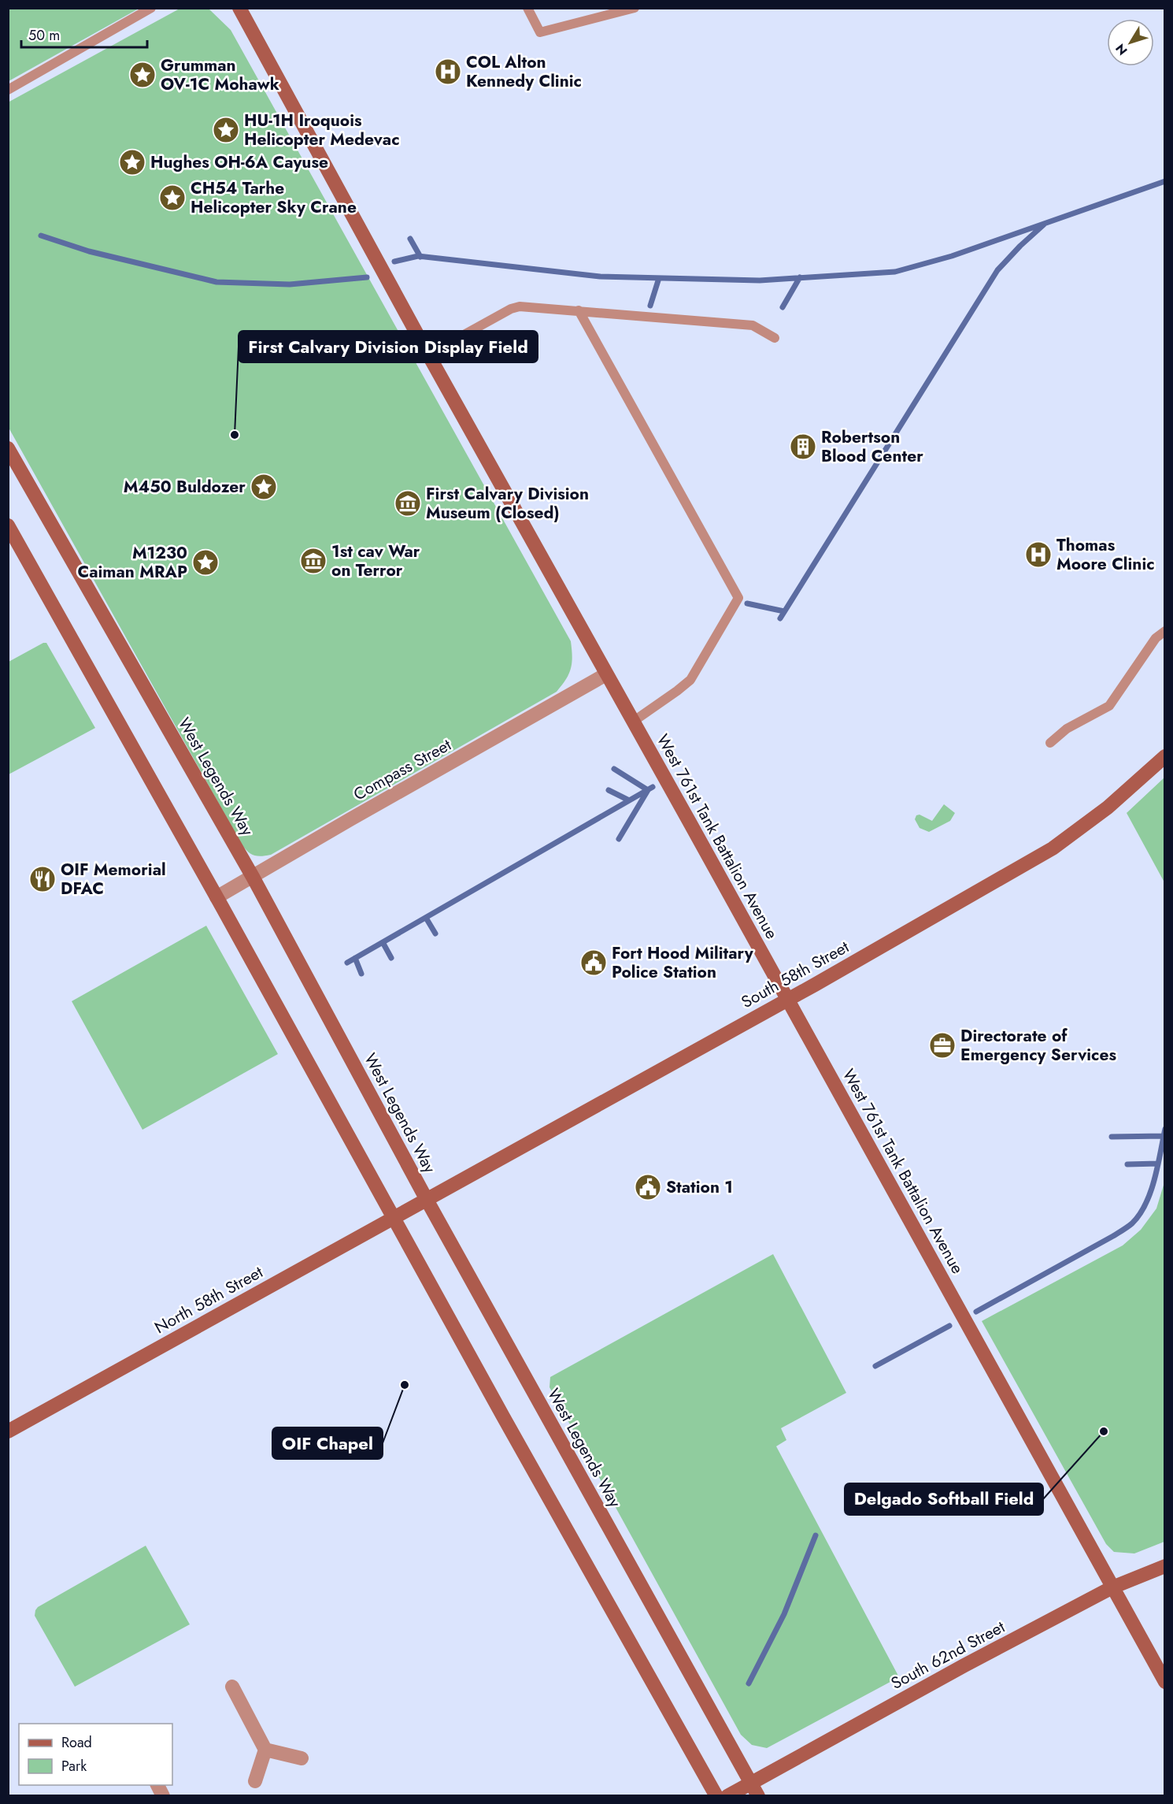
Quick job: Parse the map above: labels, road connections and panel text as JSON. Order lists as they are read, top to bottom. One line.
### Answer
{"streets":{"street":["Compass Street","West Legends Way","West 761st Tank Battalion Avenue","South 58th Street","North 58th Street","South 62nd Street"]},"crossings":[["Compass Street","West Legends Way"],["Compass Street","West 761st Tank Battalion Avenue"],["West Legends Way","South 58th Street"],["West Legends Way","North 58th Street"],["West Legends Way","South 62nd Street"],["West 761st Tank Battalion Avenue","South 58th Street"],["West 761st Tank Battalion Avenue","South 62nd Street"],["South 58th Street","North 58th Street"]],"places":{"hospital":["COL Alton Kennedy Clinic","Thomas Moore Clinic"],"place":["Grumman OV-1C Mohawk","HU-1H Iroquois Helicopter Medevac","Hughes OH-6A Cayuse","CH54 Tarhe Helicopter Sky Crane","M450 Buldozer","M1230 Caiman MRAP"],"other":["First Calvary Division Display Field","OIF Chapel","Delgado Softball Field"],"building":["Robertson Blood Center"],"museum":["First Calvary Division Museum (Closed)","1st cav War on Terror"],"restaurant":["OIF Memorial DFAC"],"public building":["Fort Hood Military Police Station","Station 1"],"office":["Directorate of Emergency Services"]},"legend":["Road","Park"],"scale_bar":"50 m","north":"bottom left"}
